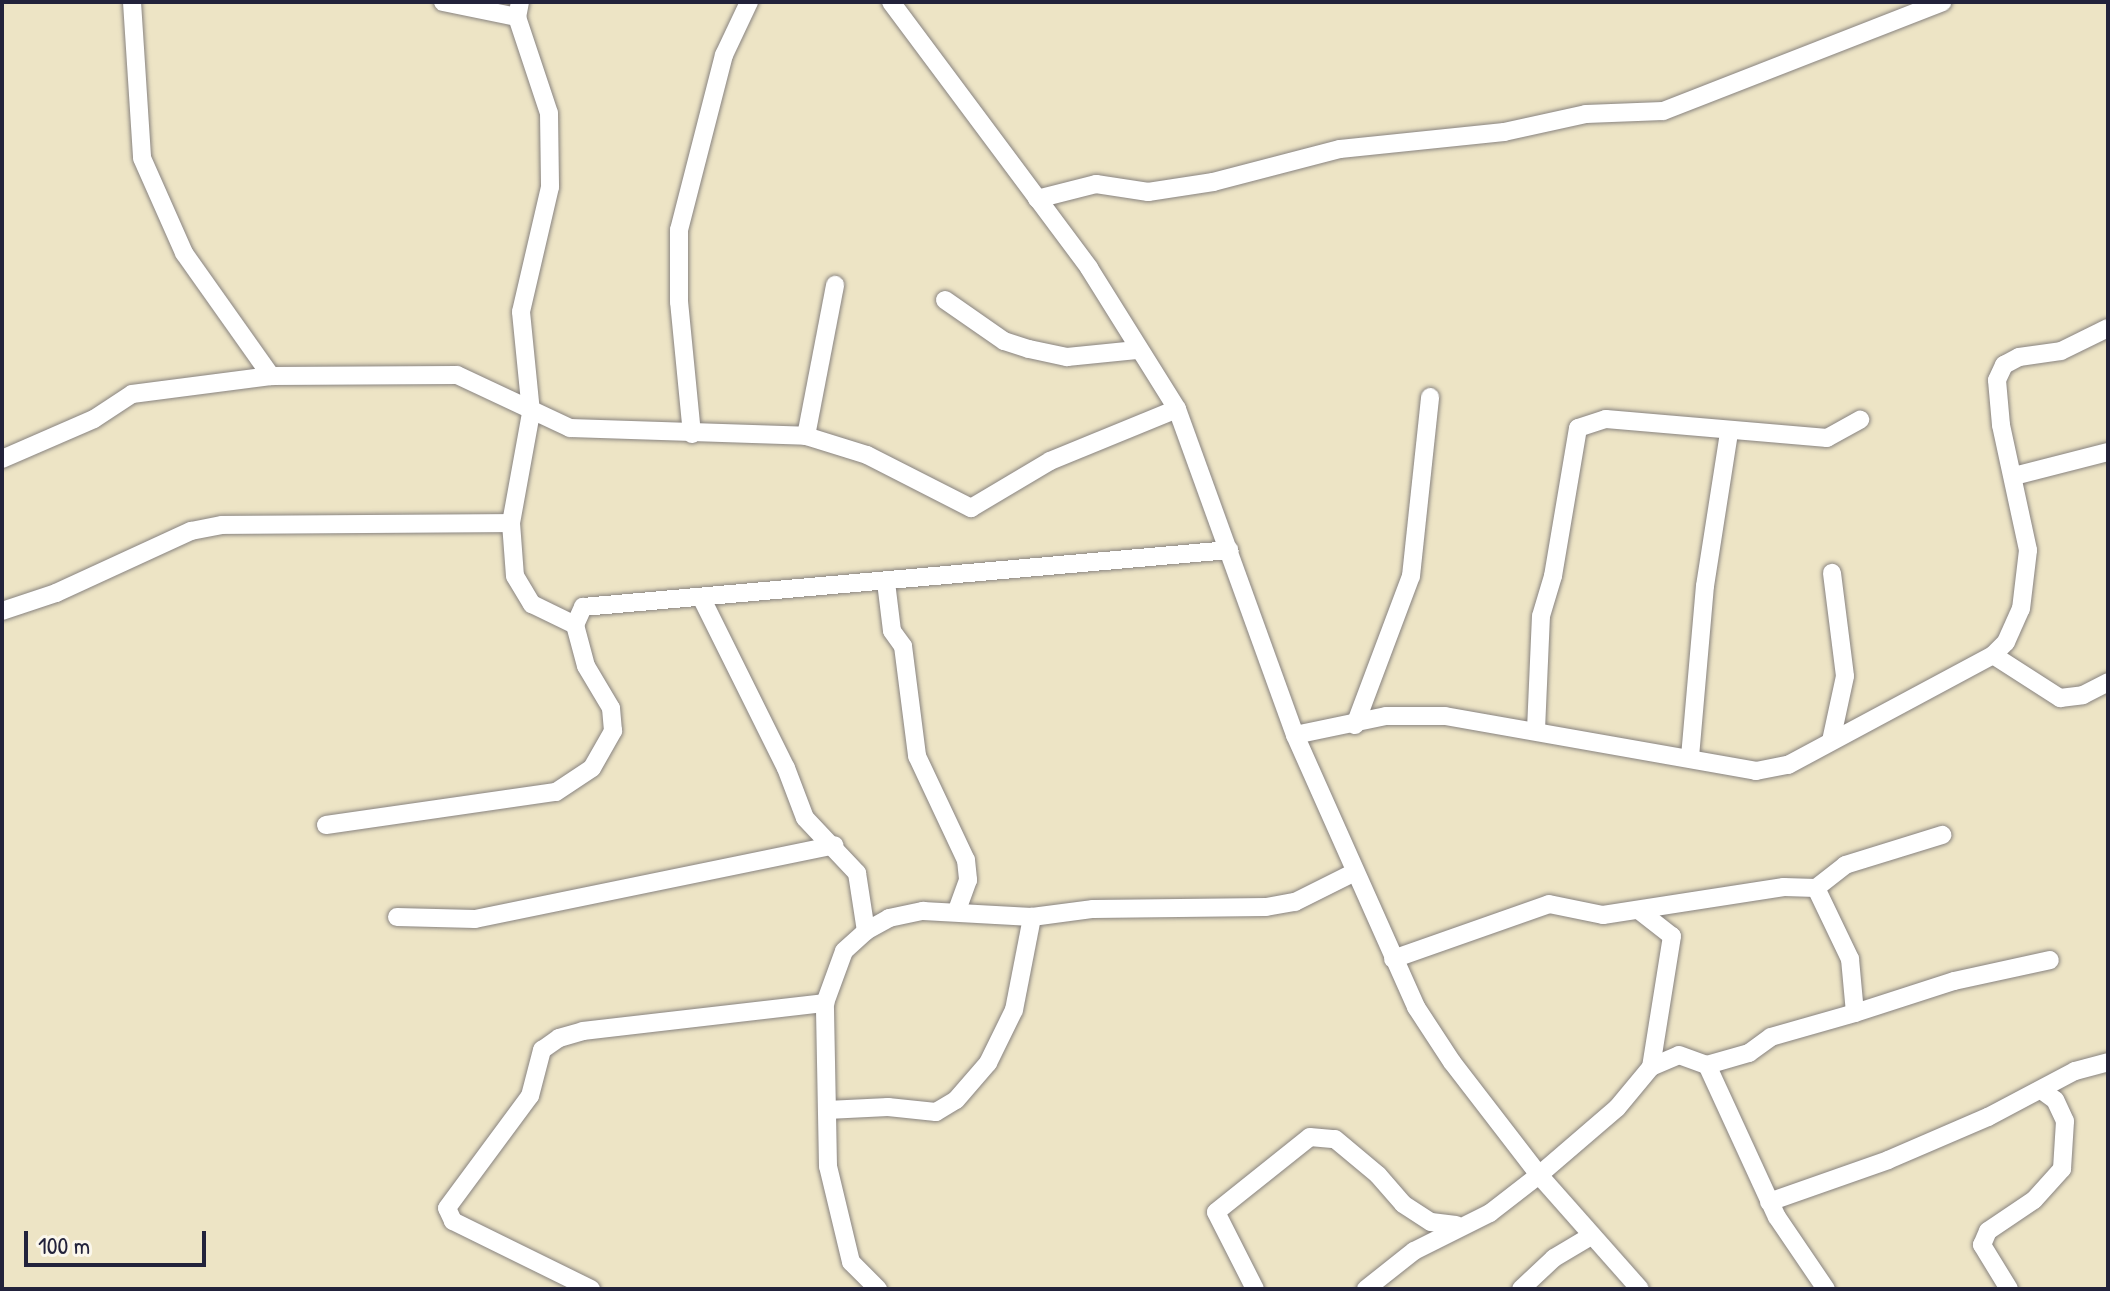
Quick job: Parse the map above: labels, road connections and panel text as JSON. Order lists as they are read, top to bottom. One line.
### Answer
{"scale_bar":"100 m"}
